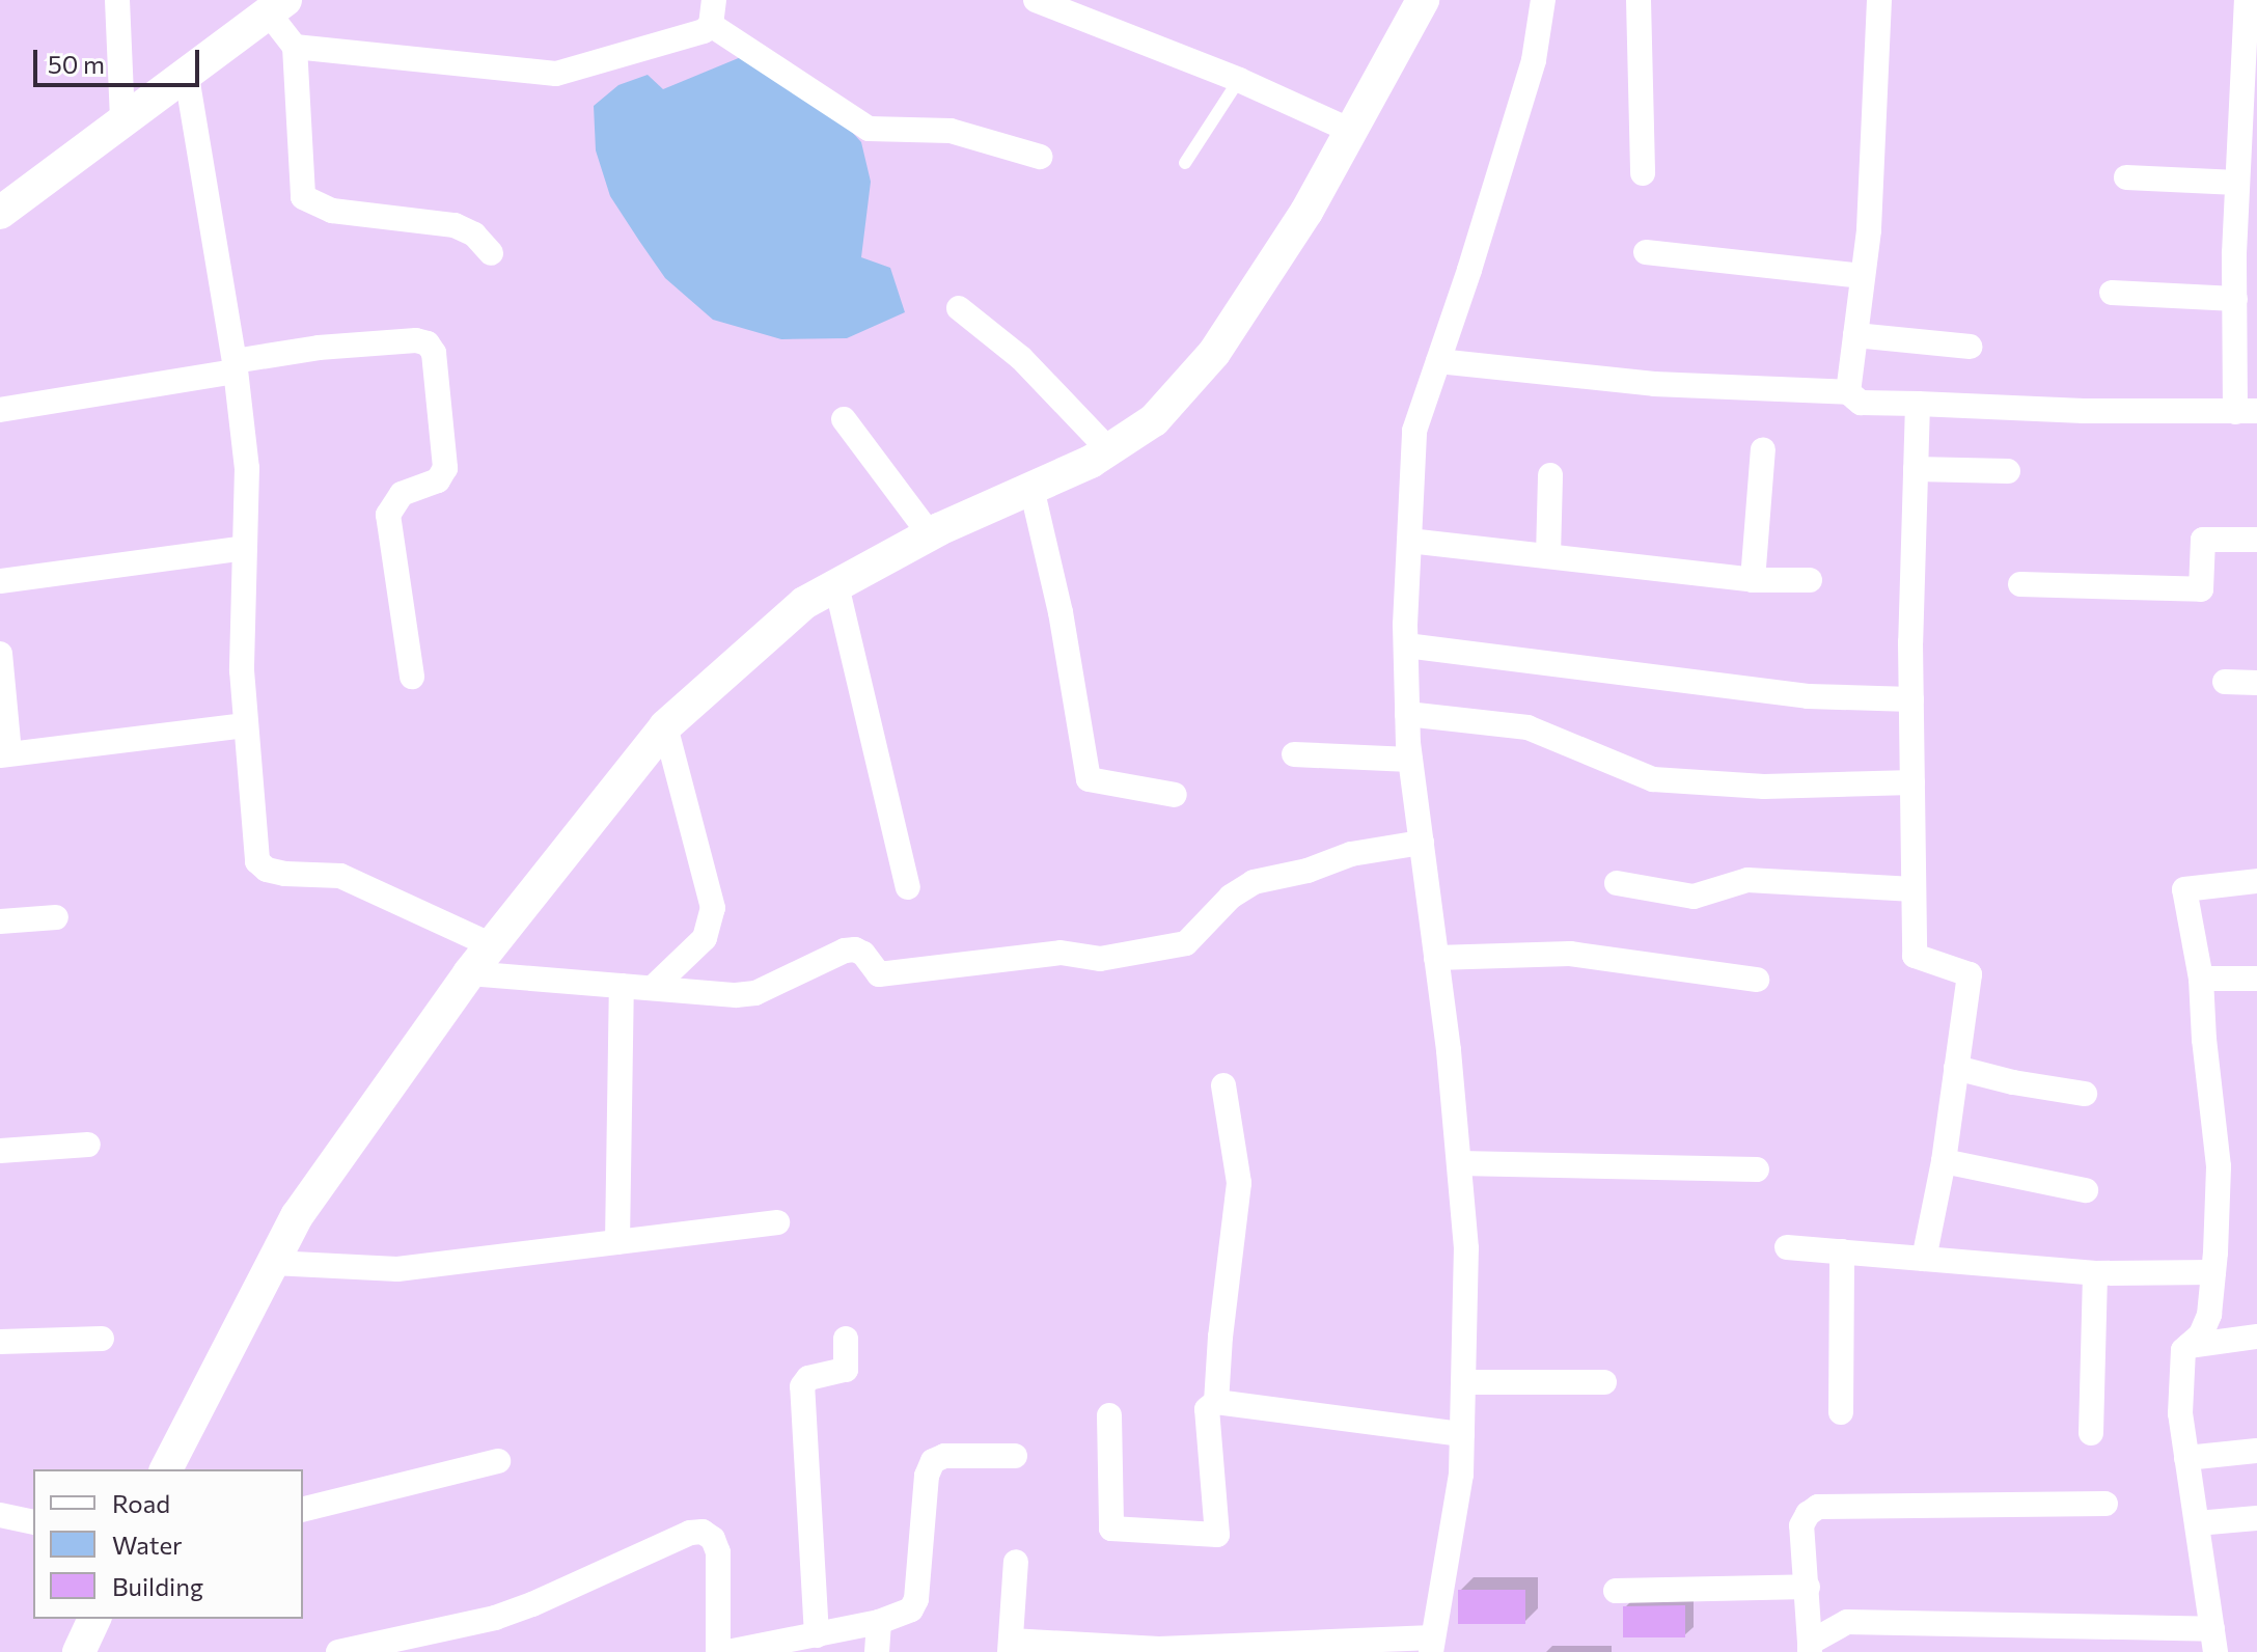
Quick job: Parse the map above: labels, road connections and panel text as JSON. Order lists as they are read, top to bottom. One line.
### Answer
{"legend":["Road","Water","Building"],"scale_bar":"50 m"}
